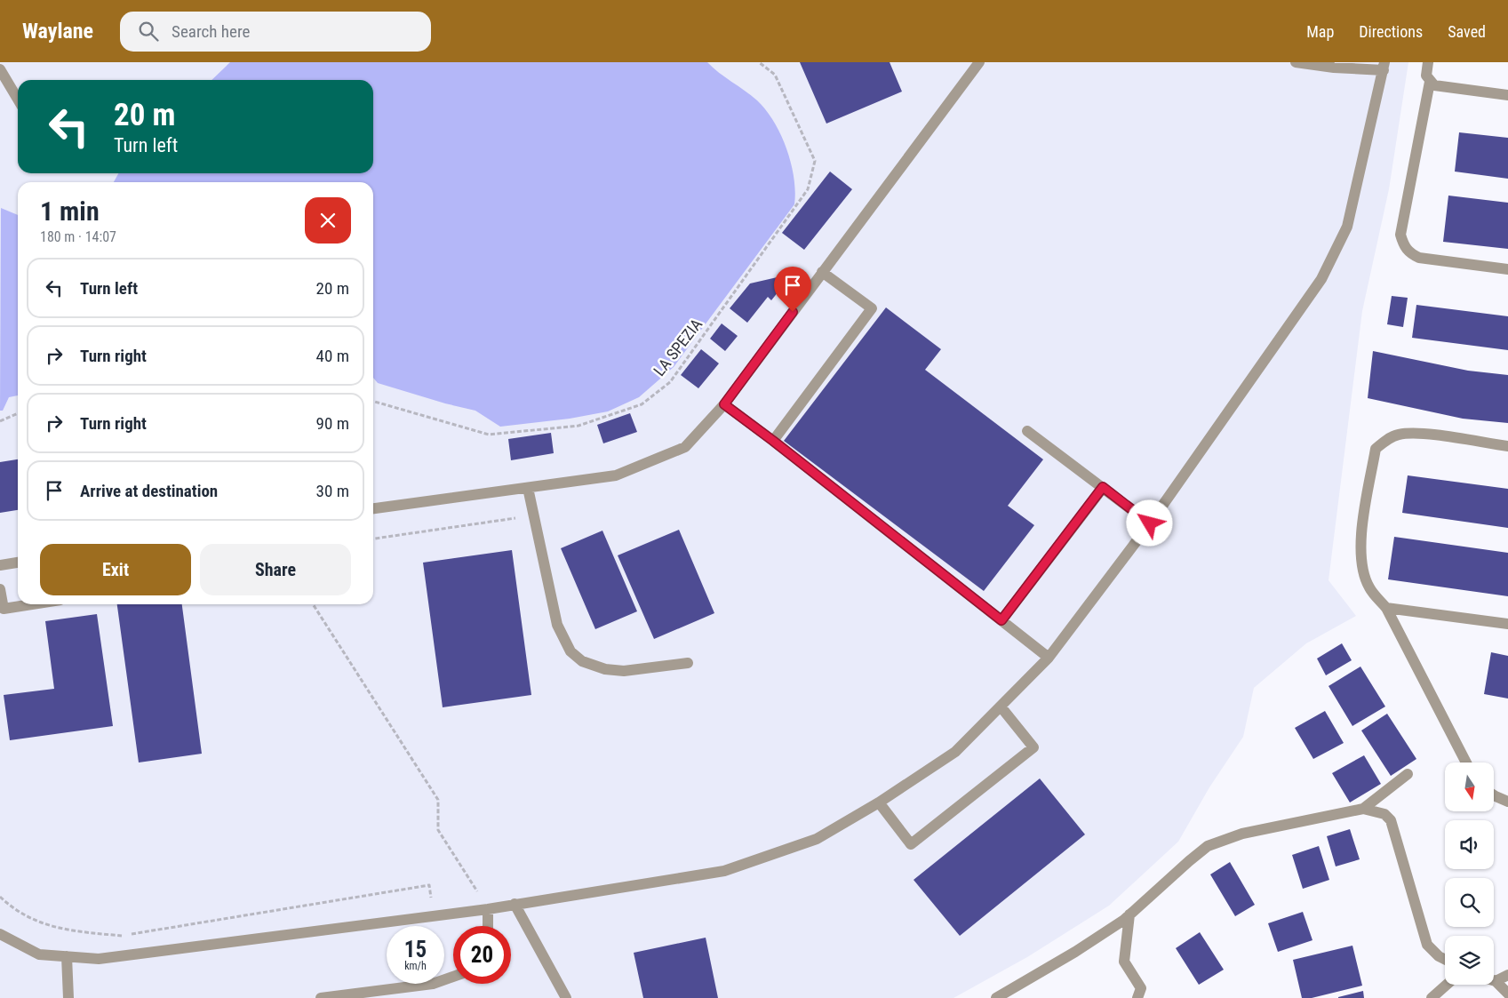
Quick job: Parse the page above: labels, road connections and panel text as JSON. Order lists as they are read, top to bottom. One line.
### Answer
{"streets":{"path":["LA SPEZIA"]},"north":"bottom","page":{"header":"Waylane","search":"Search here","nav":["Map","Directions","Saved"],"turn":["20 m","Turn left"],"heading":["1 min","180 m · 14:07"],"list":[{"name":"Turn left","value":"20 m"},{"name":"Turn right","value":"40 m"},{"name":"Turn right","value":"90 m"},{"name":"Arrive at destination","value":"30 m"}],"buttons":["Exit","Share"],"speed":"15 km/h","limit":"20"}}
